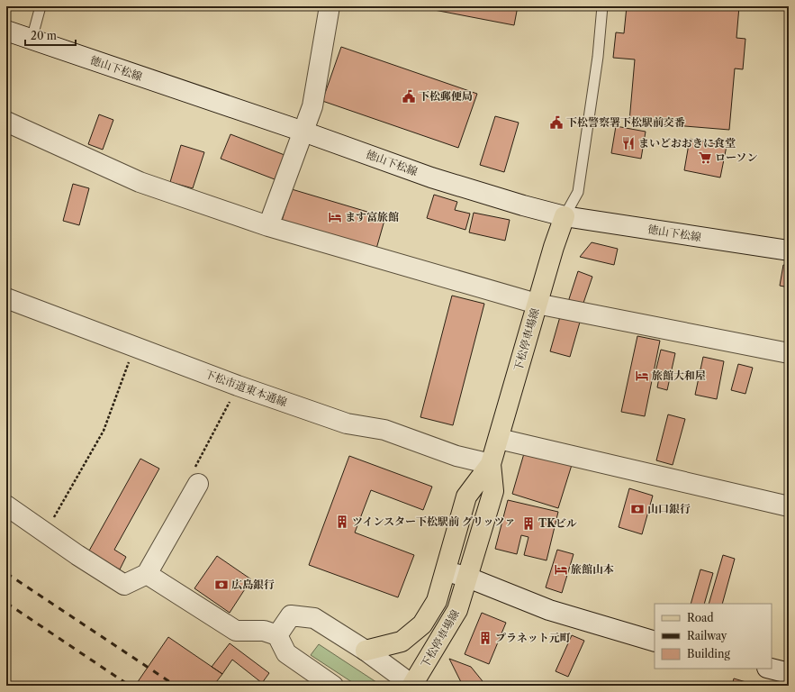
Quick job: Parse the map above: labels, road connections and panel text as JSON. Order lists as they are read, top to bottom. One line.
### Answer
{"streets":{"main road":["下松停車場線"],"street":["徳山下松線","下松市道東本通線"]},"crossings":[["徳山下松線","下松停車場線"],["下松停車場線","下松市道東本通線"]],"places":{"public building":["下松郵便局","下松警察署下松駅前交番"],"restaurant":["まいどおおきに食堂"],"supermarket":["ローソン"],"hotel":["ます富旅館","旅館大和屋","旅館山本"],"bank":["山口銀行","広島銀行"],"building":["ツインスター下松駅前 グリッツァ","TKビル","プラネット元町"]},"legend":["Road","Railway","Building"],"scale_bar":"20 m"}
